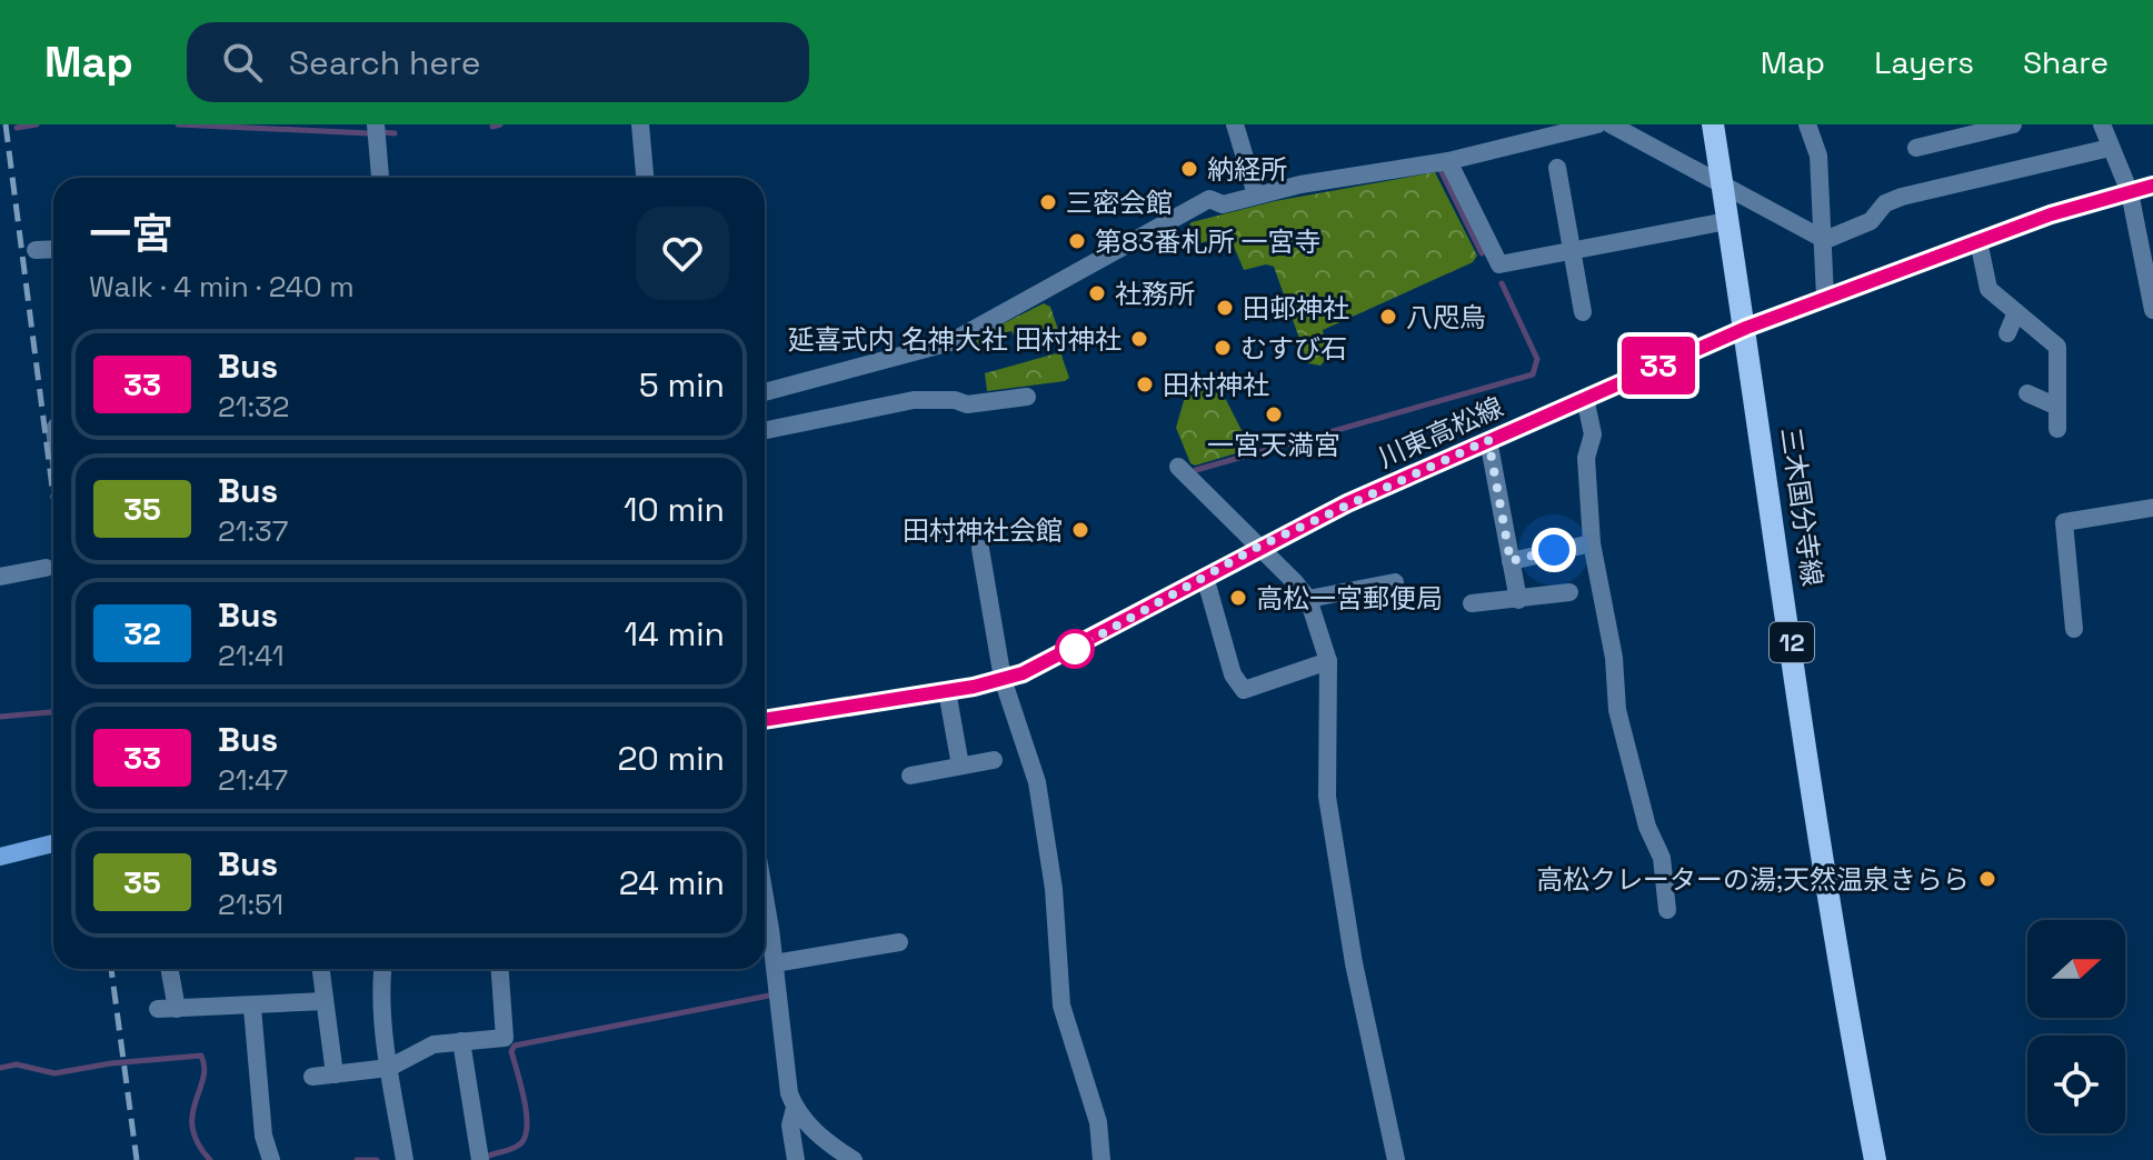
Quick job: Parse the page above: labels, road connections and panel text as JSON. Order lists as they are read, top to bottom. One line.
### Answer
{"streets":{"main road":["川東高松線","三木国分寺線","12"]},"crossings":[["川東高松線","三木国分寺線"]],"places":["納経所","三密会館","第83番札所 一宮寺","社務所","田邨神社","八咫烏","延喜式内 名神大社 田村神社","むすび石","田村神社","一宮天満宮","田村神社会館","高松一宮郵便局","高松クレーターの湯;天然温泉きらら"],"lines":["bus line 33"],"north":"right","page":{"header":"Map","search":"Search here","nav":["Map","Layers","Share"],"on_map":"33","heading":["一宮","Walk · 4 min · 240 m"],"list":[{"mark":"33","name":"Bus","note":"21:32","value":"5 min"},{"mark":"35","name":"Bus","note":"21:37","value":"10 min"},{"mark":"32","name":"Bus","note":"21:41","value":"14 min"},{"mark":"33","name":"Bus","note":"21:47","value":"20 min"},{"mark":"35","name":"Bus","note":"21:51","value":"24 min"}]}}
